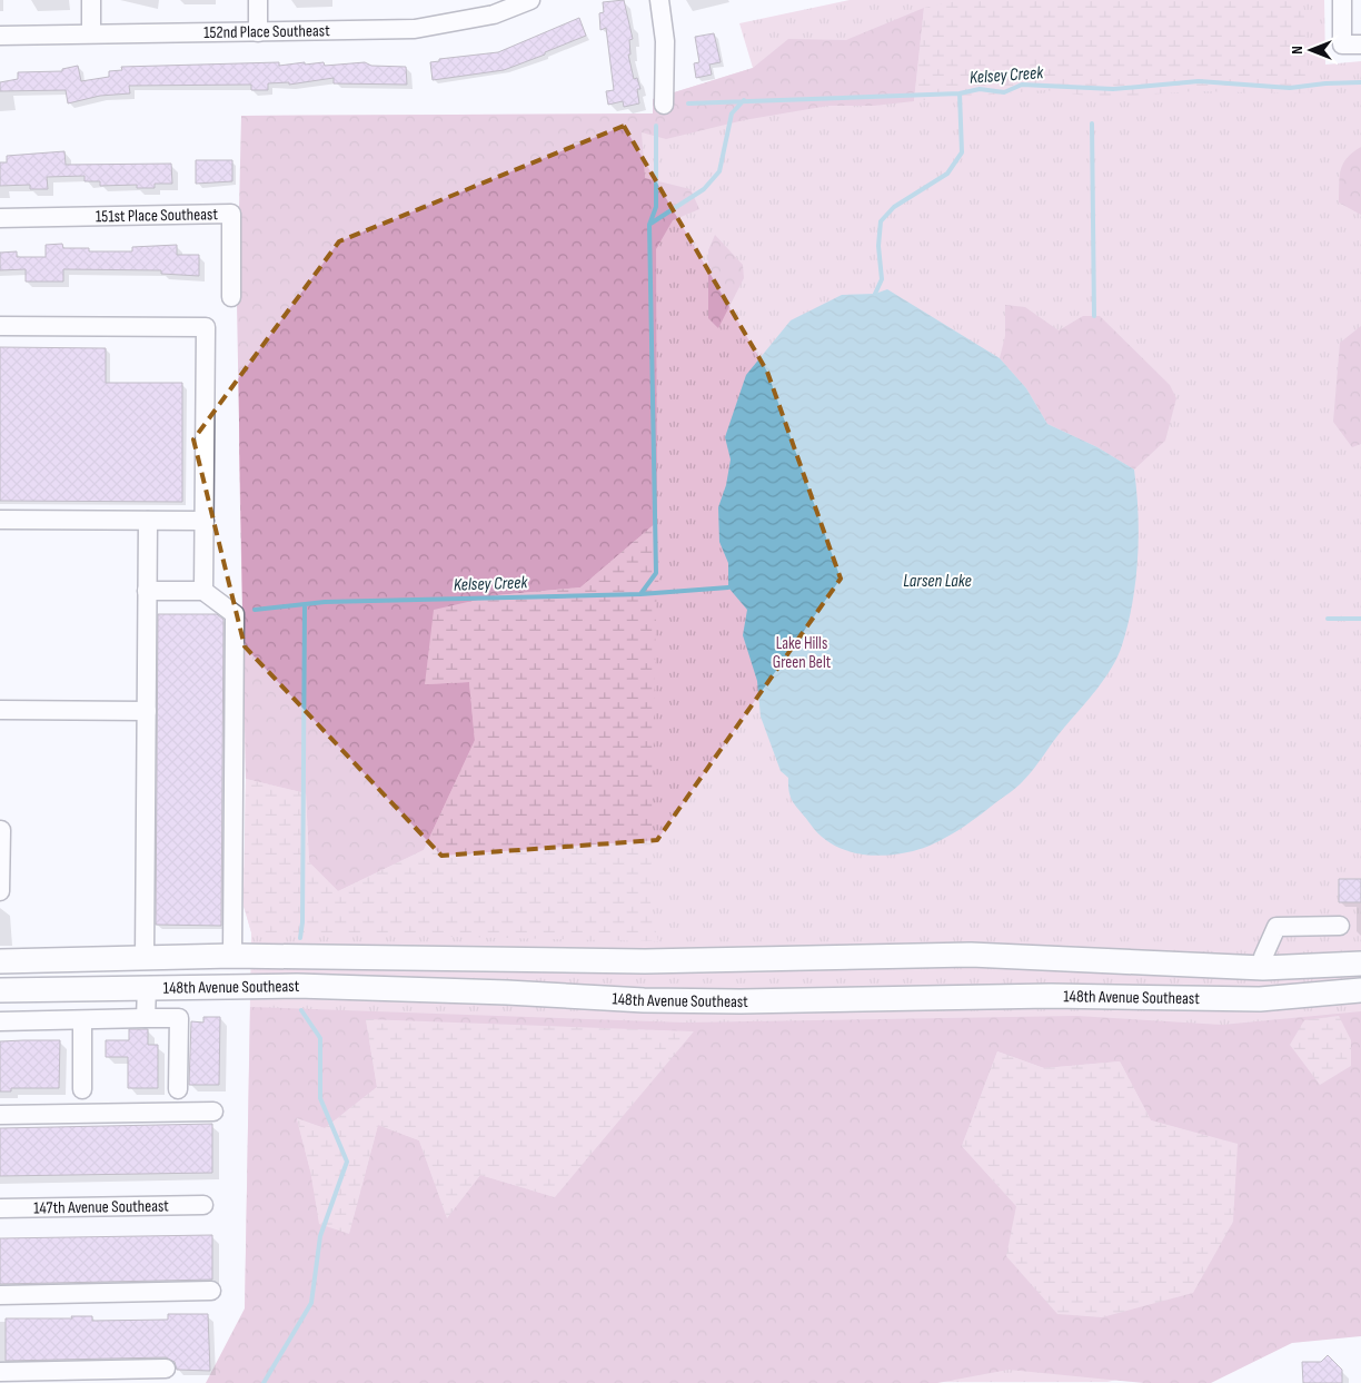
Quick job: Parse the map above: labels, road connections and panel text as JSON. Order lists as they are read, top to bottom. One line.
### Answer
{"streets":{"main road":["148th Avenue Southeast"],"street":["152nd Place Southeast","151st Place Southeast","147th Avenue Southeast"]},"water":["Kelsey Creek","Larsen Lake"],"parks":["Lake Hills Green Belt"],"north":"left"}
